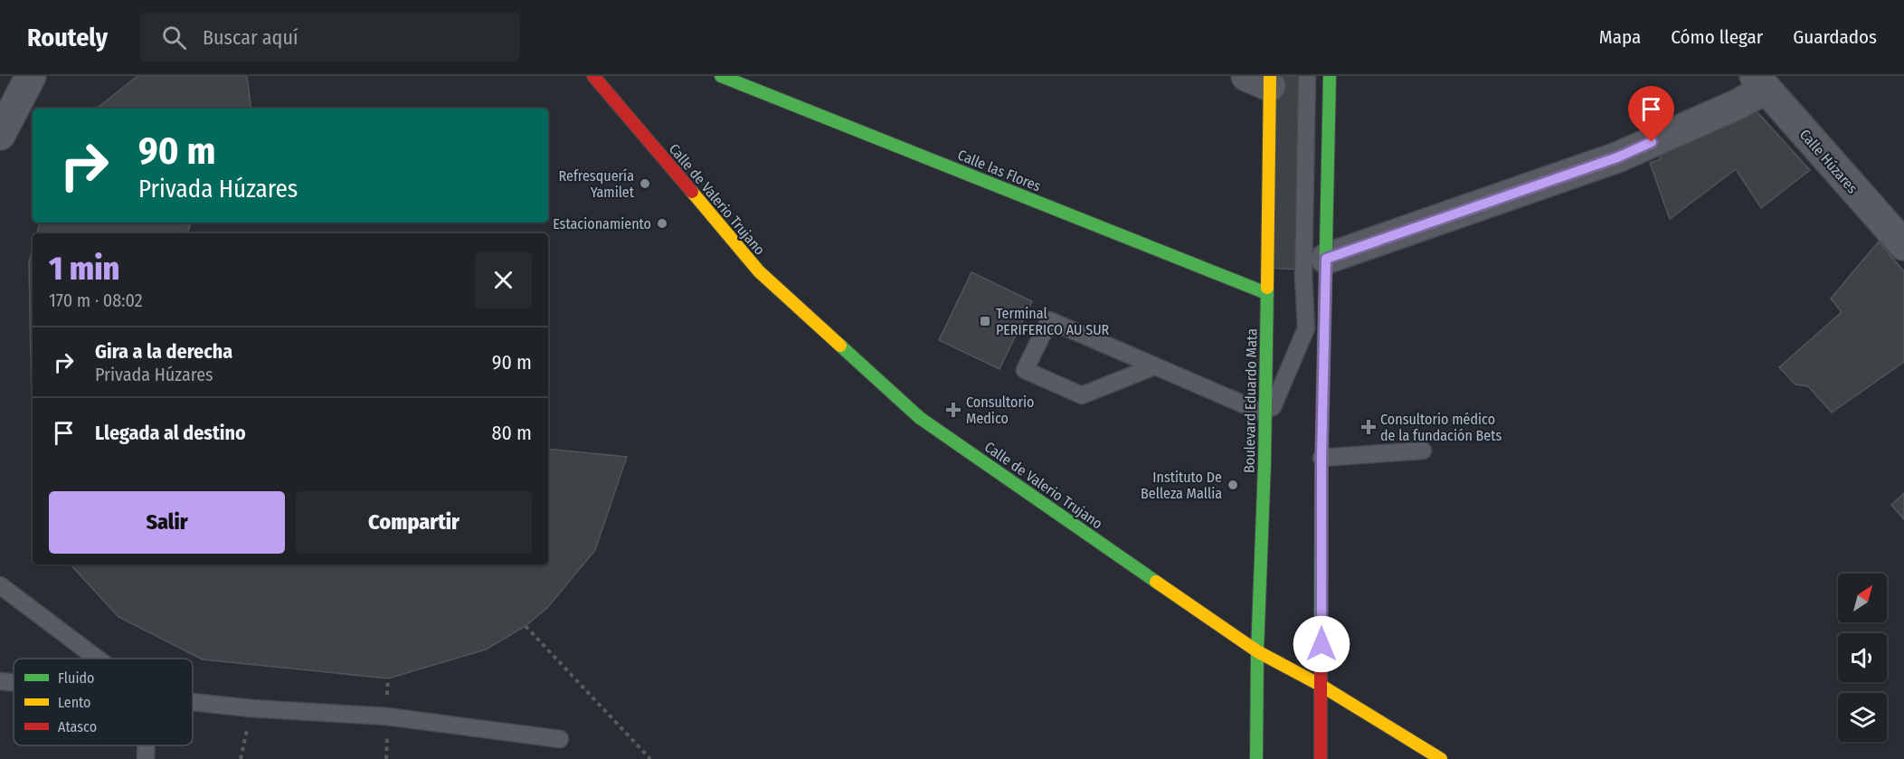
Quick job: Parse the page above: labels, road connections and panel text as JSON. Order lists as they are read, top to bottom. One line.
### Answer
{"streets":{"street":["Calle Húzares","Calle las Flores","Calle de Valerio Trujano","Boulevard Eduardo Mata"]},"crossings":[["Calle las Flores","Boulevard Eduardo Mata"],["Calle de Valerio Trujano","Boulevard Eduardo Mata"]],"places":{"other":["Refresquería Yamilet","Estacionamiento","Instituto De Belleza Mallia"],"transit":["Terminal PERIFERICO AU SUR"],"health":["Consultorio Medico","Consultorio médico de la fundación Bets"]},"legend":["Fluido","Lento","Atasco"],"north":"top right","page":{"header":"Routely","search":"Buscar aquí","nav":["Mapa","Cómo llegar","Guardados"],"turn":["90 m","Privada Húzares"],"heading":["1 min","170 m · 08:02"],"list":[{"name":"Gira a la derecha","note":"Privada Húzares","value":"90 m"},{"name":"Llegada al destino","value":"80 m"}],"buttons":["Salir","Compartir"]}}
